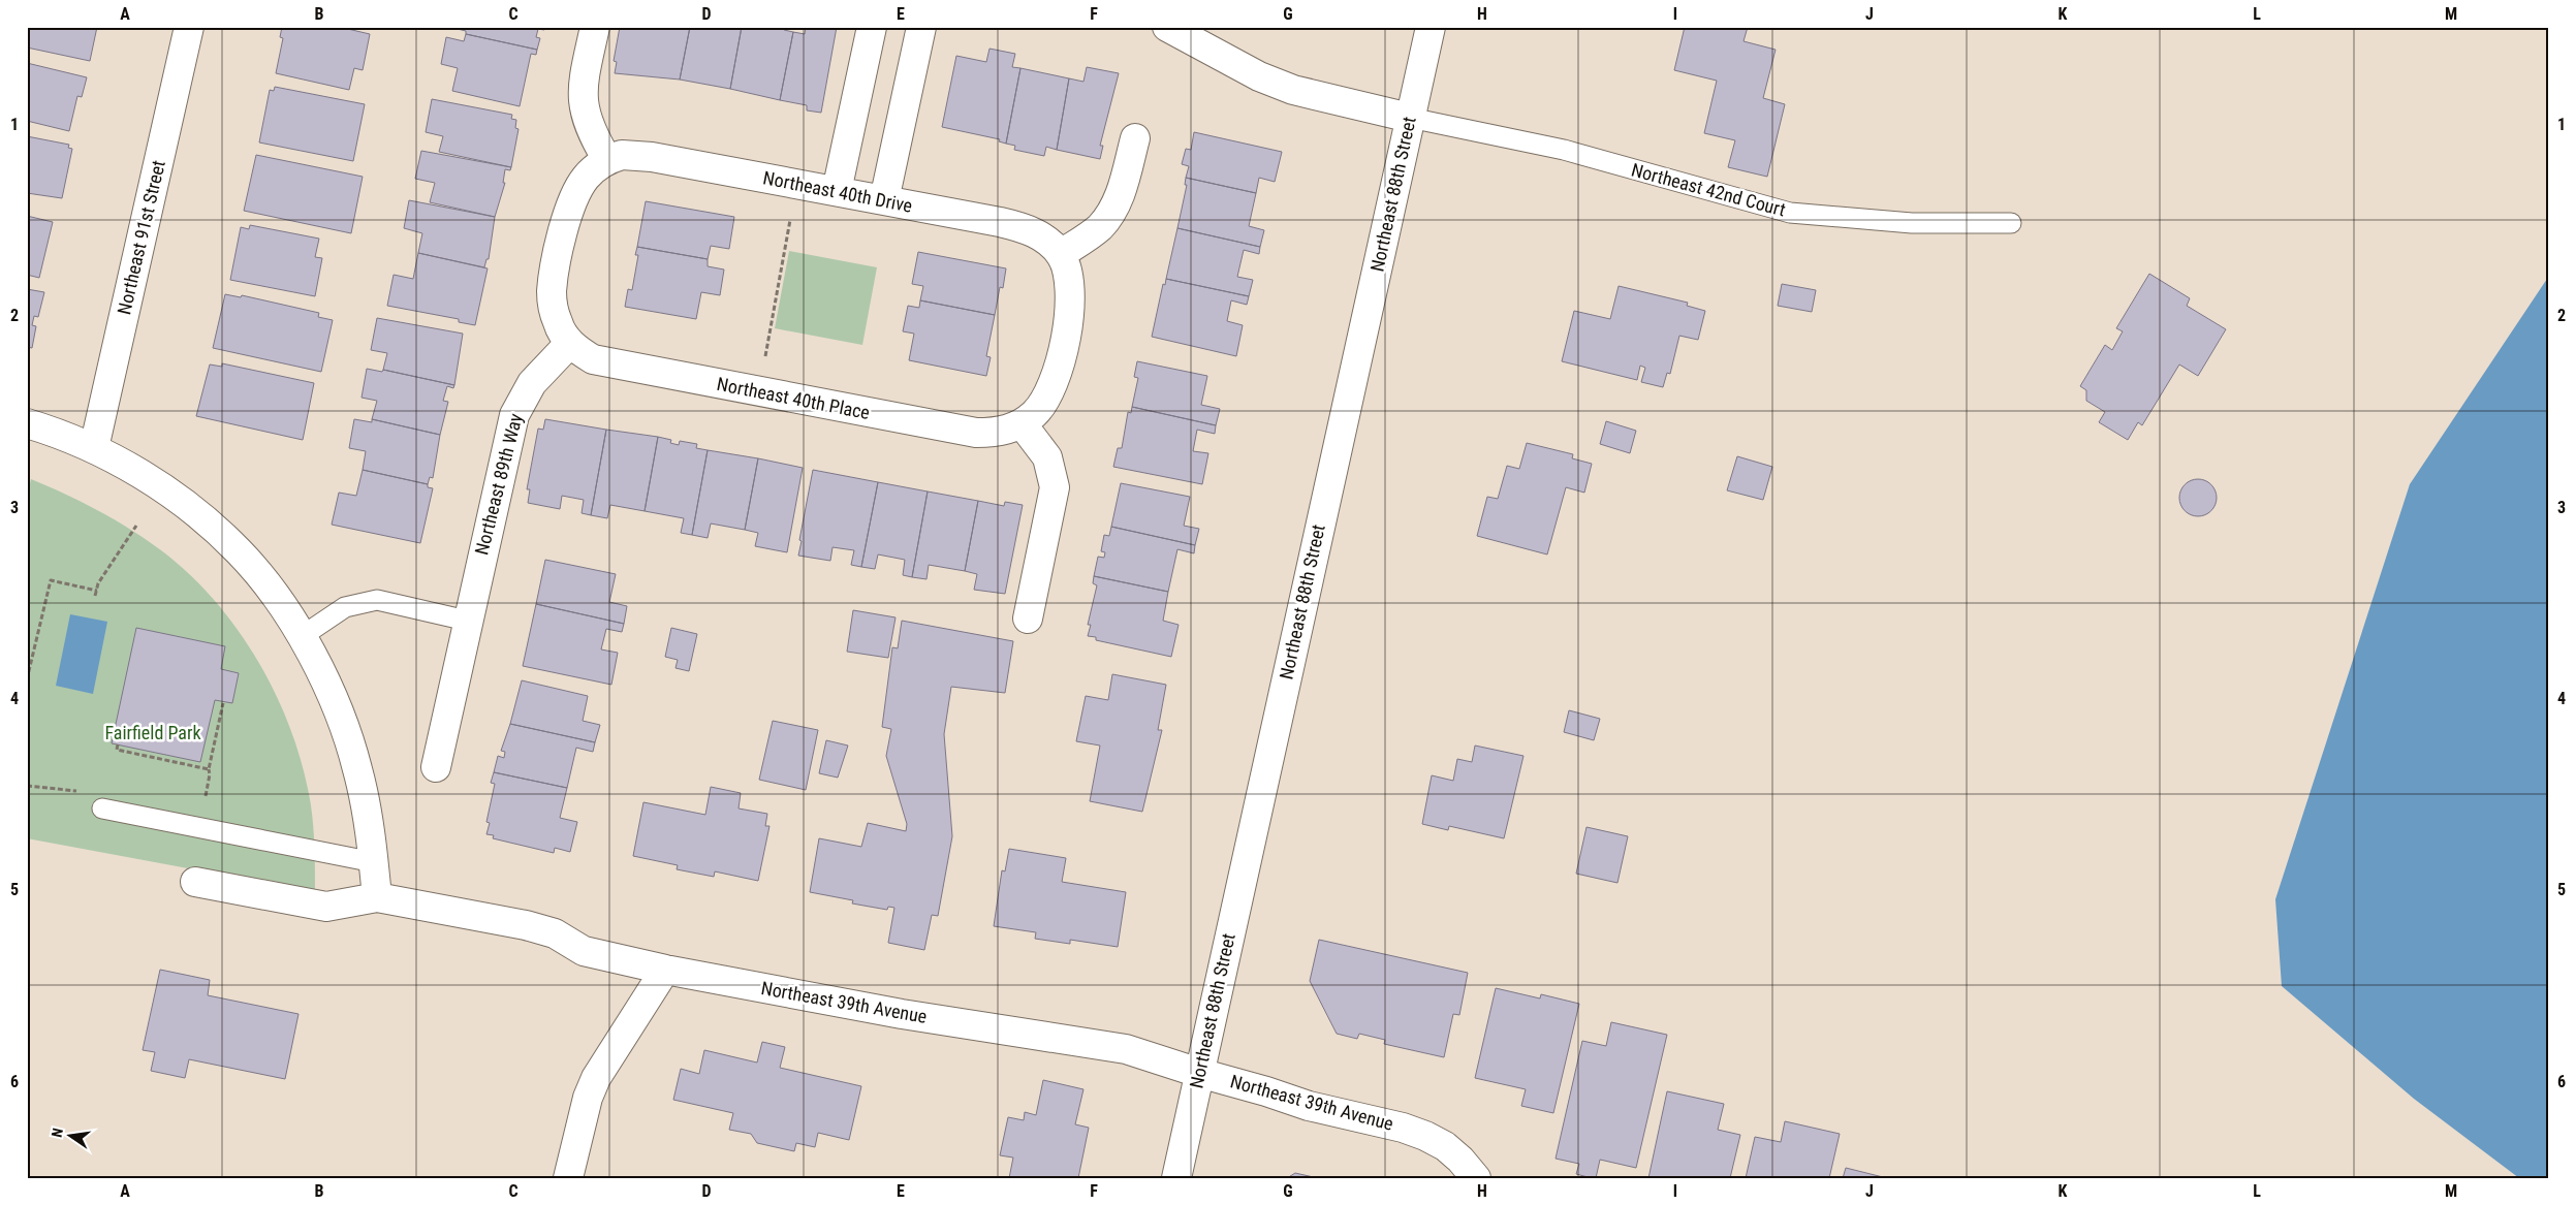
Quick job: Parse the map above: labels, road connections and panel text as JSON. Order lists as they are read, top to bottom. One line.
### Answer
{"streets":{"street":["Northeast 40th Drive","Northeast 88th Street","Northeast 91st Street","Northeast 40th Place","Northeast 89th Way","Northeast 39th Avenue"],"lane":["Northeast 42nd Court"]},"crossings":[["Northeast 42nd Court","Northeast 88th Street"],["Northeast 88th Street","Northeast 39th Avenue"],["Northeast 40th Place","Northeast 89th Way"]],"parks":["Fairfield Park"],"north":"left","grid":{"columns":["A","B","C","D","E","F","G","H","I","J","K","L","M"],"rows":["1","2","3","4","5","6"]}}
